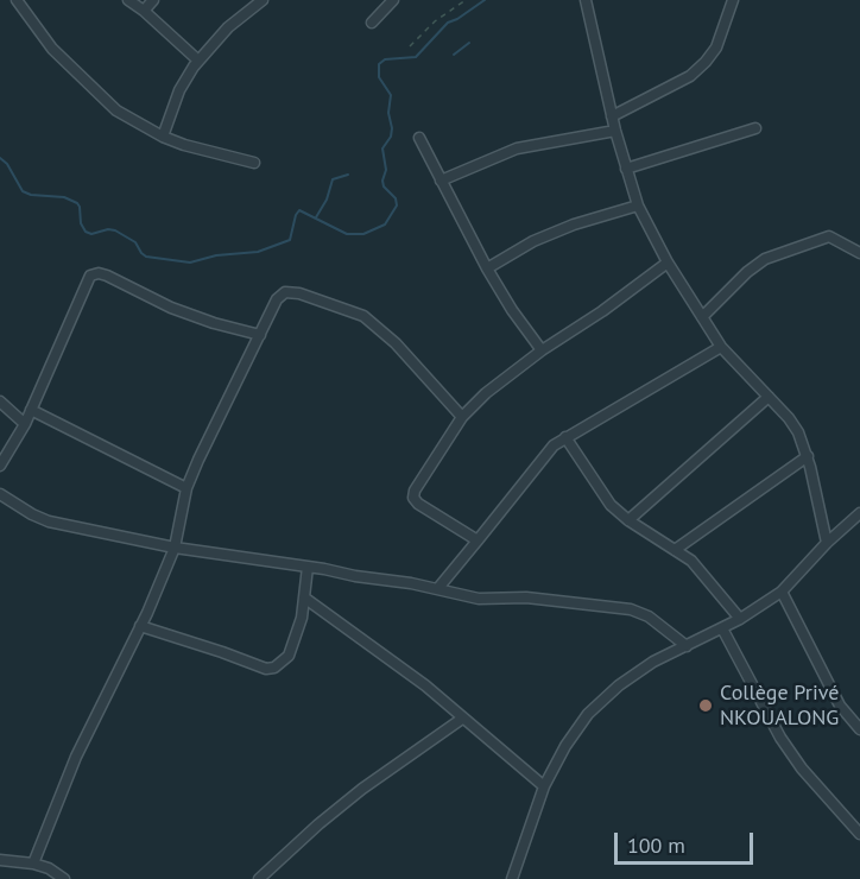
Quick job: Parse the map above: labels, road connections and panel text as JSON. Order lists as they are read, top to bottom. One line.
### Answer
{"places":["Collège Privé NKOUALONG"],"scale_bar":"100 m"}
